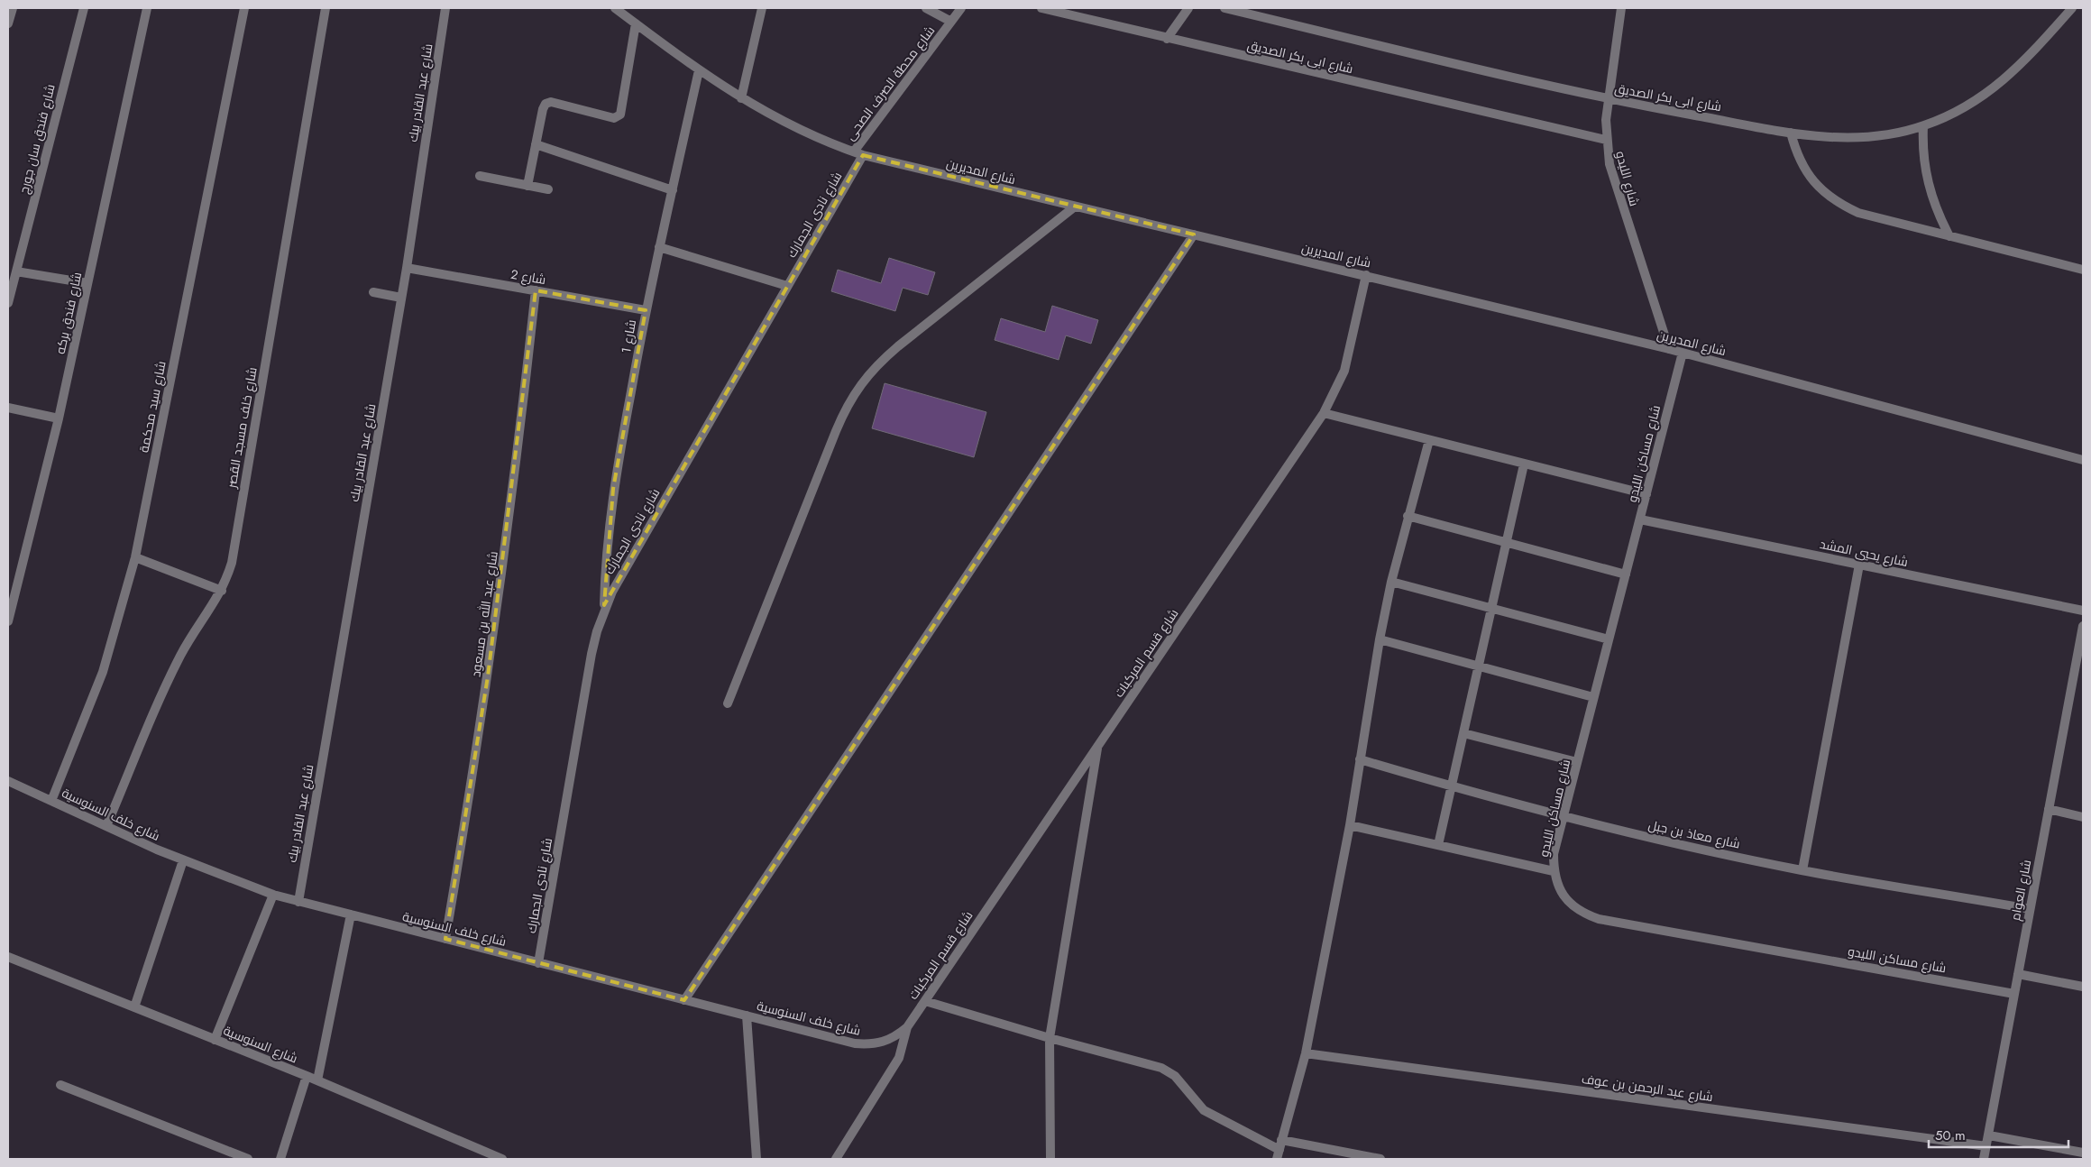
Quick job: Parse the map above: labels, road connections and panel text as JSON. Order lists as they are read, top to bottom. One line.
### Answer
{"streets":{"street":["شارع ابى بكر الصديق","شارع محطة الصرف الصحى","شارع عبد القادر بيك","شارع فندق سان جورج","شارع المديرين","شارع الليدو","شارع نادى الجمارك","شارع 2","شارع فندق بركه","شارع 1","شارع سيد محكمة","شارع خلف مسجد القصر","شارع مساكن الليدو","شارع يحيي المشد","شارع عبد الله بن مسعود","شارع قسم المركبات","شارع خلف السنوسية","شارع معاذ بن جبل","شارع العوام","شارع السنوسية","شارع عبد الرحمن بن عوف"]},"crossings":[["شارع ابى بكر الصديق","شارع الليدو"],["شارع محطة الصرف الصحى","شارع المديرين"],["شارع محطة الصرف الصحى","شارع نادى الجمارك"],["شارع عبد القادر بيك","شارع 2"],["شارع عبد القادر بيك","شارع خلف السنوسية"],["شارع المديرين","شارع الليدو"],["شارع المديرين","شارع نادى الجمارك"],["شارع المديرين","شارع 1"],["شارع المديرين","شارع مساكن الليدو"],["شارع المديرين","شارع قسم المركبات"],["شارع نادى الجمارك","شارع 1"],["شارع نادى الجمارك","شارع خلف السنوسية"],["شارع 2","شارع 1"],["شارع 2","شارع عبد الله بن مسعود"],["شارع سيد محكمة","شارع خلف السنوسية"],["شارع خلف مسجد القصر","شارع خلف السنوسية"],["شارع مساكن الليدو","شارع يحيي المشد"],["شارع مساكن الليدو","شارع معاذ بن جبل"],["شارع مساكن الليدو","شارع العوام"],["شارع عبد الله بن مسعود","شارع خلف السنوسية"],["شارع قسم المركبات","شارع خلف السنوسية"],["شارع معاذ بن جبل","شارع العوام"],["شارع العوام","شارع عبد الرحمن بن عوف"]],"scale_bar":"50 m"}
